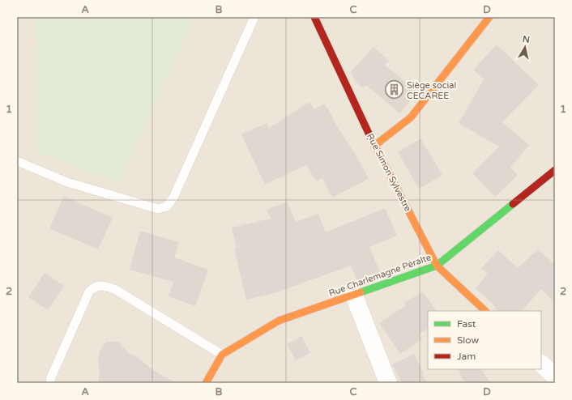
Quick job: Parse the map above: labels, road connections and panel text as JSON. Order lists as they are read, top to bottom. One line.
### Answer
{"streets":{"street":["Rue Simon Sylvestre","Rue Charlemagne Péralte"]},"crossings":[["Rue Simon Sylvestre","Rue Charlemagne Péralte"]],"places":{"building":["Siège social CECAREE"]},"legend":["Fast","Slow","Jam"],"north":"top","grid":{"columns":["A","B","C","D"],"rows":["1","2"]}}
